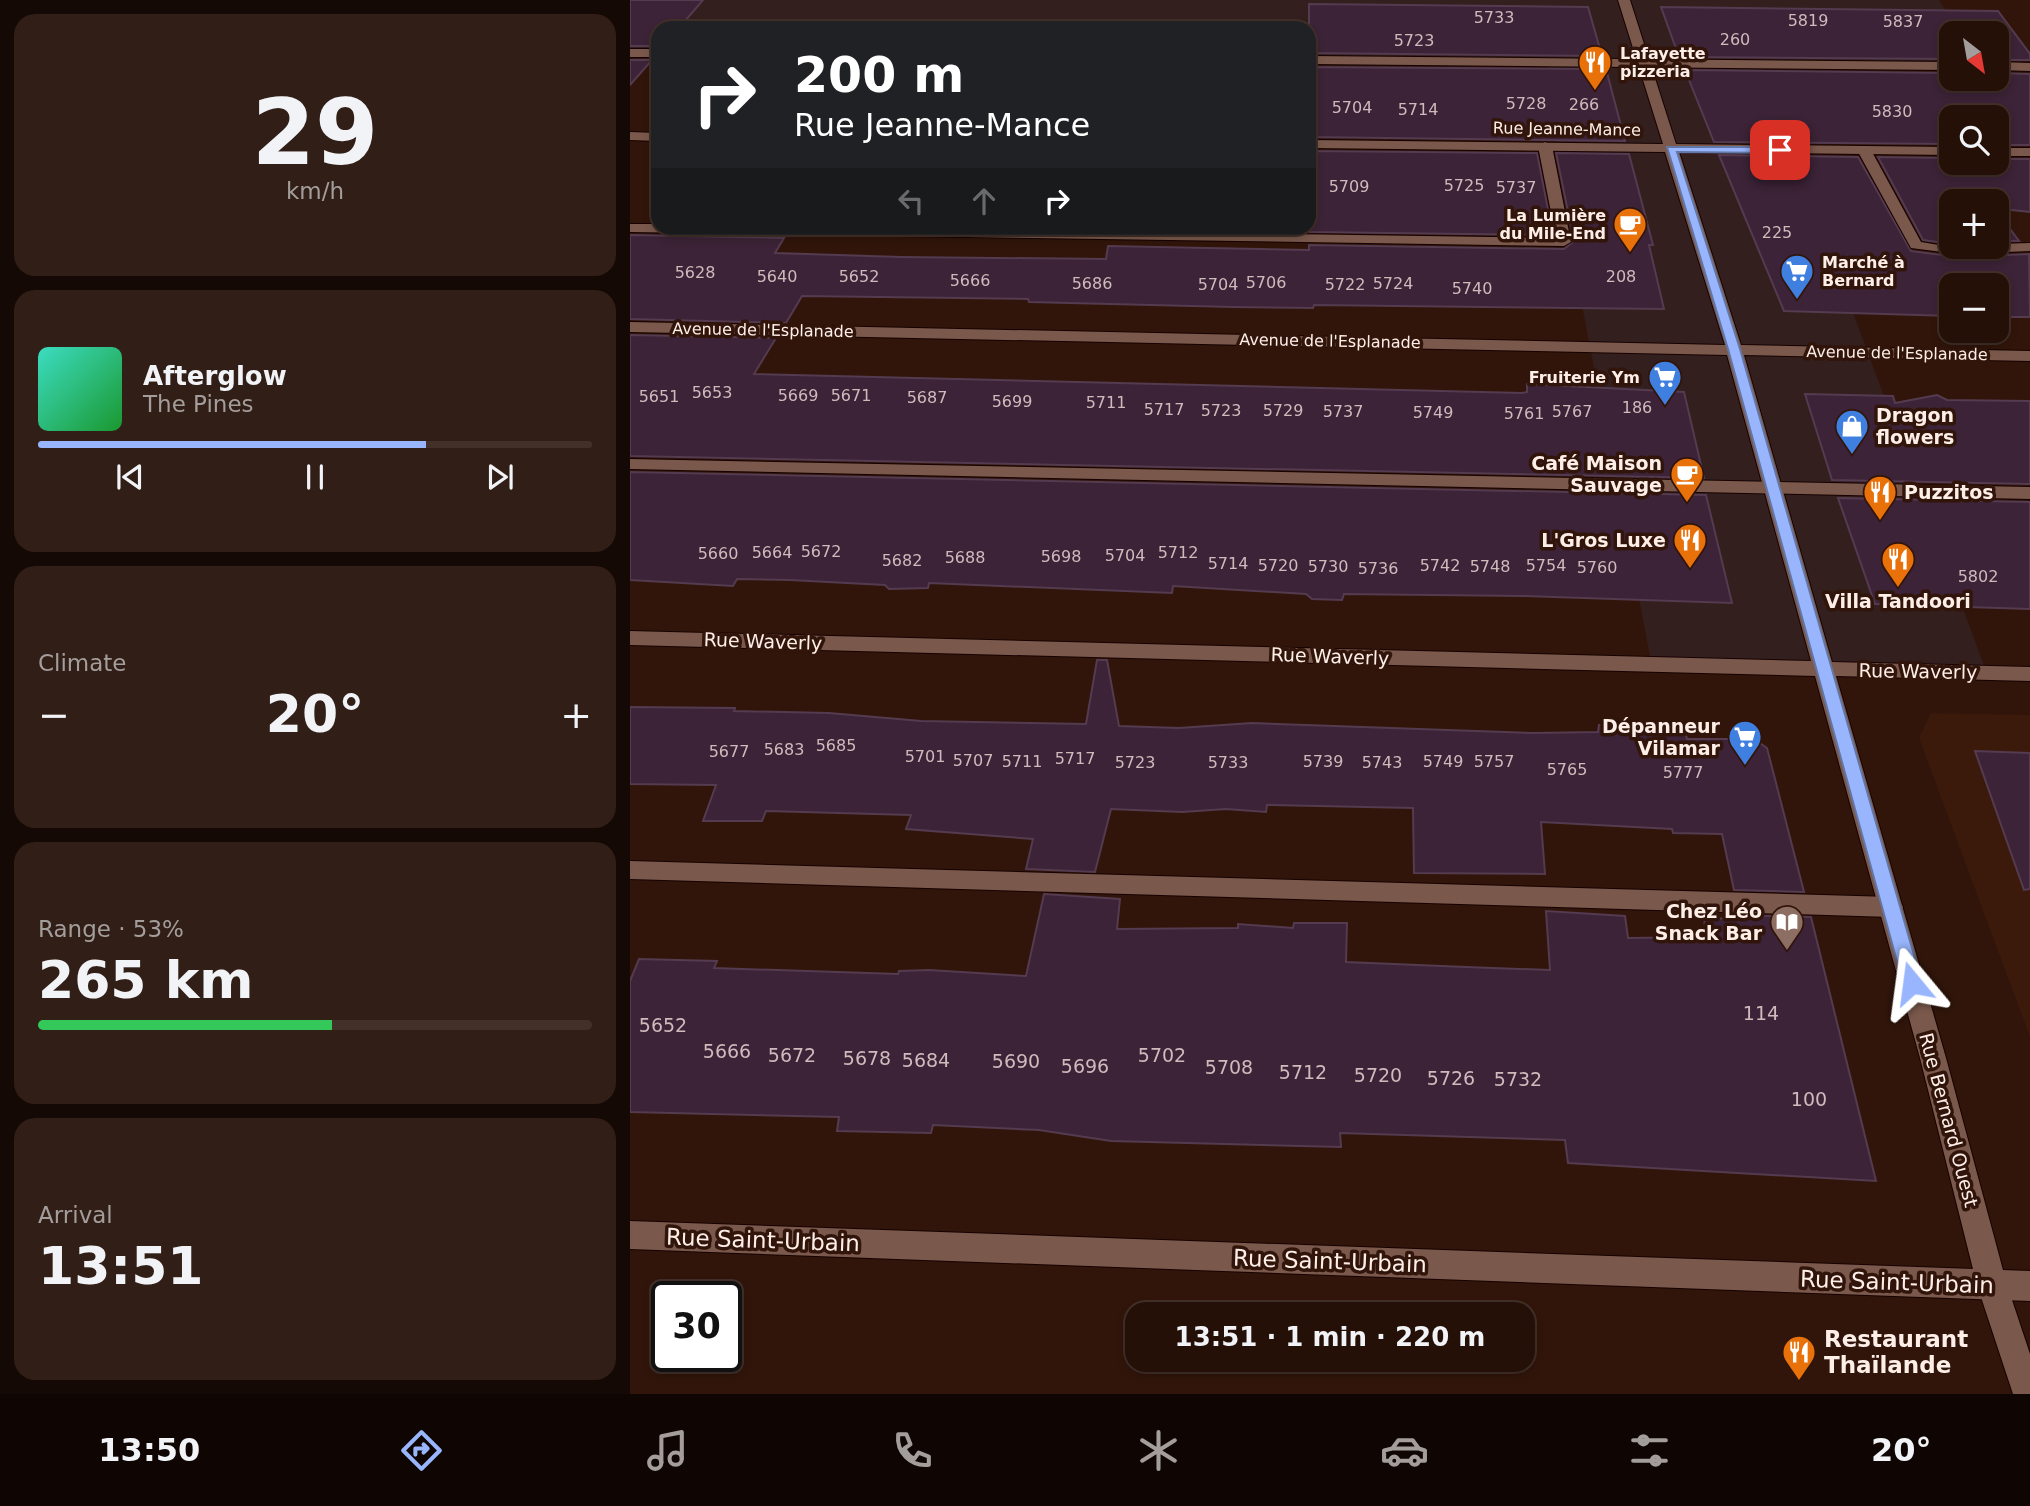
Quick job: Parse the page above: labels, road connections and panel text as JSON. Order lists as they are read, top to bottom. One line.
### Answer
{"streets":{"street":["Rue Jeanne-Mance","Avenue de l'Esplanade","Rue Waverly","Rue Bernard Ouest","Rue Saint-Urbain"]},"crossings":[["Rue Jeanne-Mance","Rue Bernard Ouest"],["Avenue de l'Esplanade","Rue Bernard Ouest"],["Rue Waverly","Rue Bernard Ouest"],["Rue Bernard Ouest","Rue Saint-Urbain"]],"places":{"restaurant":["Lafayette pizzeria","Puzzitos","L'Gros Luxe","Villa Tandoori","Restaurant Thaïlande"],"cafe":["La Lumière du Mile-End","Café Maison Sauvage"],"supermarket":["Marché à Bernard","Fruiterie Ym","Dépanneur Vilamar"],"shop":["Dragon flowers"],"library":["Chez Léo Snack Bar"]},"house_numbers":["5733","5819","5837","260","5723","5728","266","5704","5714","5830","5725","5709","5737","225","5628","5640","5652","208","5666","5706","5686","5724","5704","5722","5740","5653","5669","5671","5651","5687","5699","5711","186","5717","5723","5729","5737","5767","5749","5761","5672","5664","5712","5660","5704","5698","5688","5682","5714","5720","5742","5754","5730","5748","5760","5736","5802","5685","5683","5677","5701","5717","5707","5711","5739","5749","5757","5723","5733","5743","5765","5777","114","5652","5666","5672","5702","5678","5684","5690","5696","5708","5712","5720","5726","5732","100"],"north":"bottom right","page":{"tile":[["29","km/h"],"Climate",["Range · 53%","265 km"],["Arrival","13:51"]],"map_buttons":["+","−"],"turn":["200 m","Rue Jeanne-Mance"],"song":["Afterglow","The Pines"],"heat":["−","20°","+"],"limit":"30","trip":"13:51 · 1 min · 220 m","tabs":["13:50","20°"]}}
